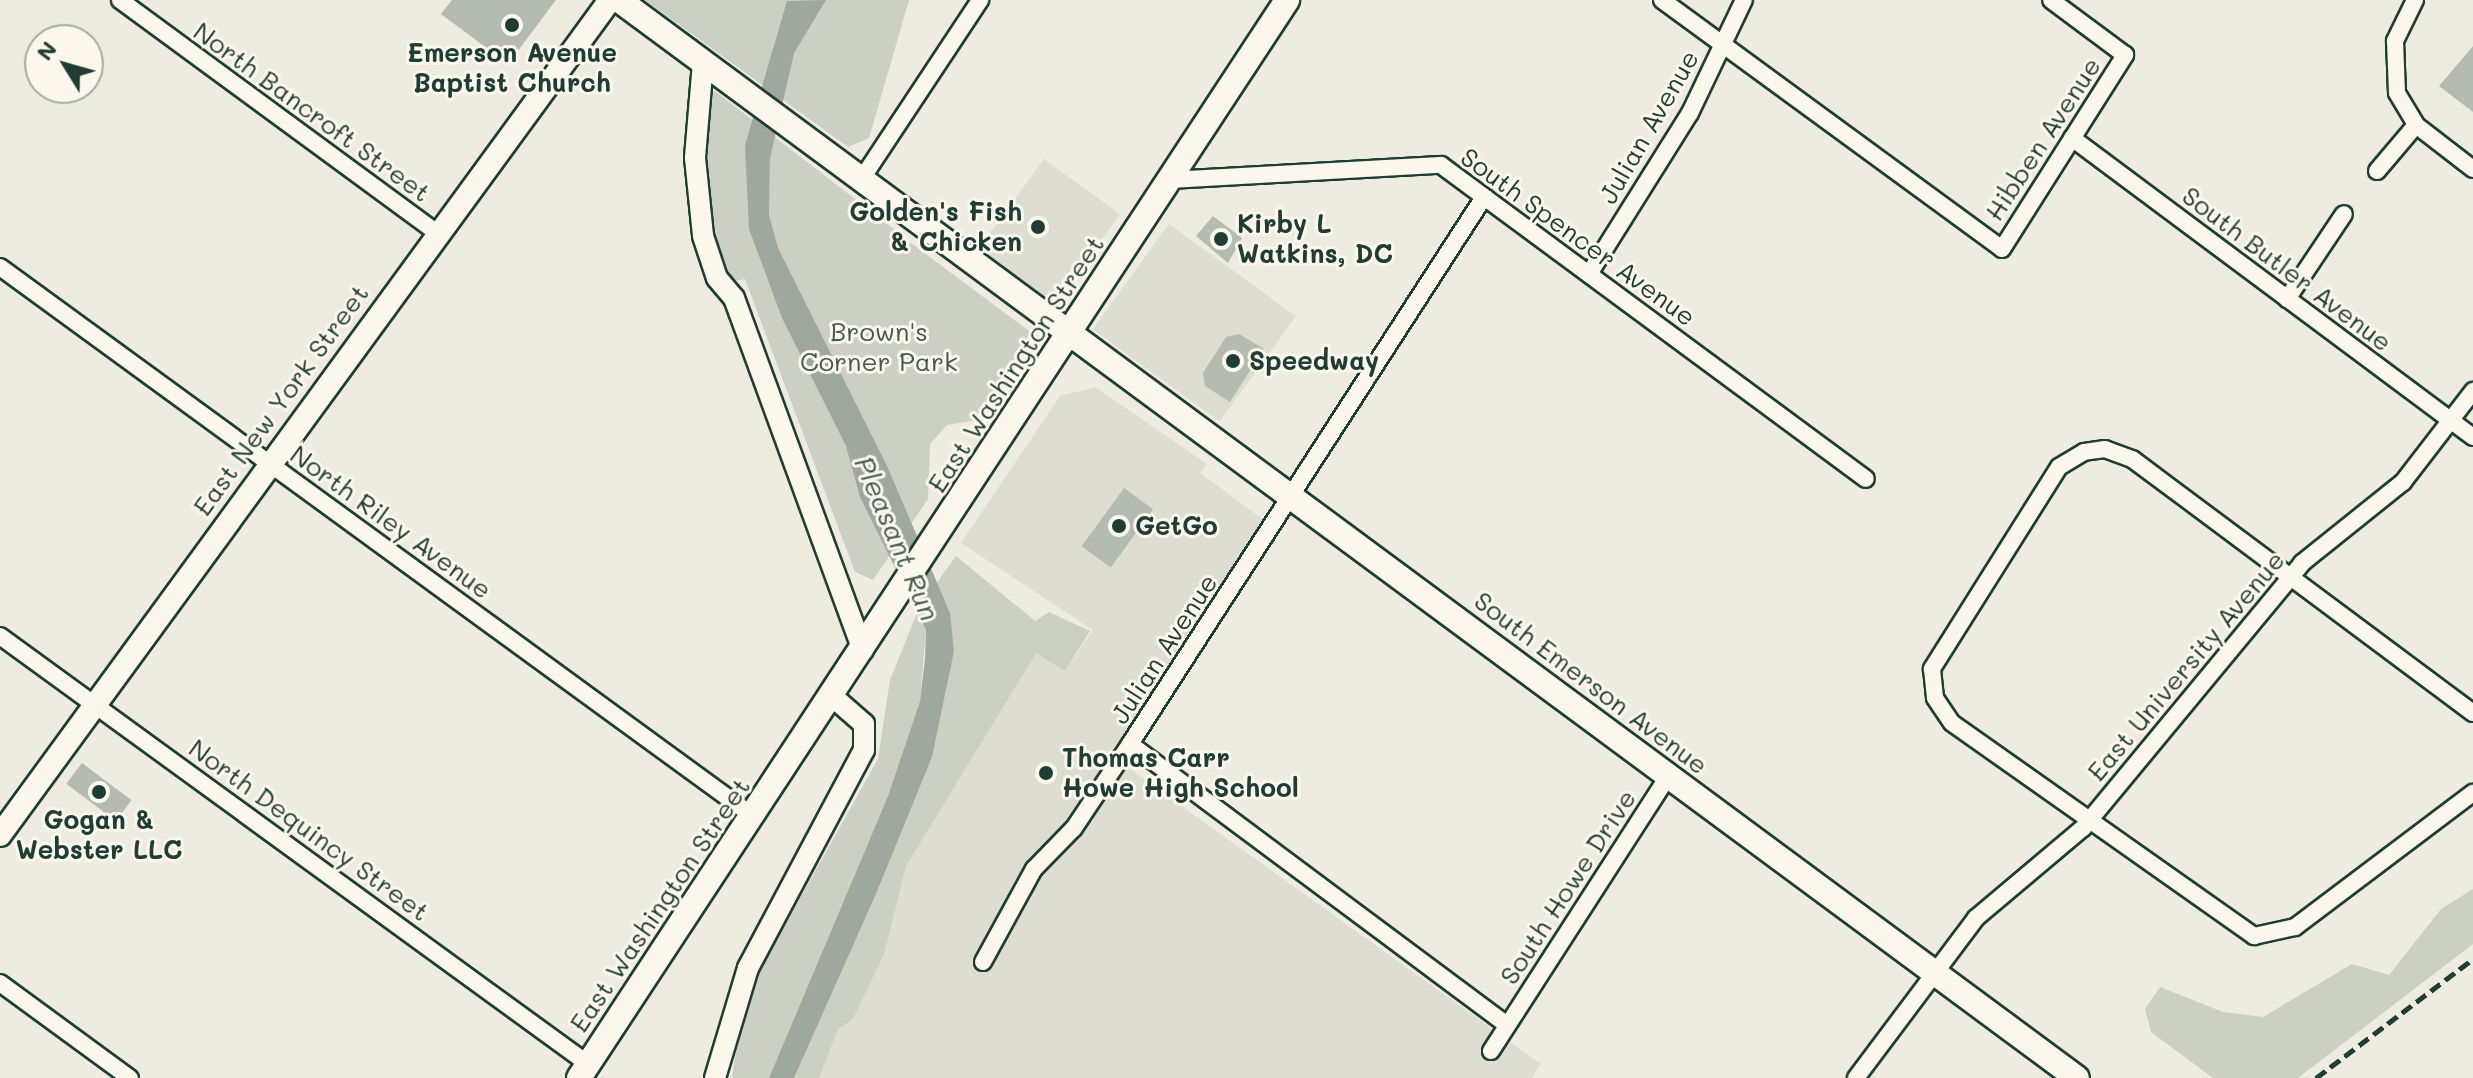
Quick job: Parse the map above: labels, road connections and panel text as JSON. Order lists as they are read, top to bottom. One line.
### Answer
{"streets":{"main road":["East Washington Street","East New York Street","South Emerson Avenue"],"street":["North Bancroft Street","Julian Avenue","Hibben Avenue","South Spencer Avenue","South Butler Avenue","North Riley Avenue","East University Avenue","North Dequincy Street","South Howe Drive"]},"crossings":[["North Bancroft Street","East New York Street"],["Julian Avenue","Hibben Avenue"],["Julian Avenue","South Spencer Avenue"],["Julian Avenue","South Emerson Avenue"],["Hibben Avenue","South Butler Avenue"],["South Spencer Avenue","East Washington Street"],["South Butler Avenue","East University Avenue"],["East Washington Street","North Riley Avenue"],["East Washington Street","South Emerson Avenue"],["East Washington Street","North Dequincy Street"],["East New York Street","North Riley Avenue"],["East New York Street","North Dequincy Street"],["East University Avenue","South Emerson Avenue"],["South Emerson Avenue","South Howe Drive"]],"water":["Pleasant Run"],"parks":["Brown's Corner Park"],"places":["Emerson Avenue Baptist Church","Golden's Fish & Chicken","Kirby L Watkins, DC","Speedway","GetGo","Thomas Carr Howe High School","Gogan & Webster LLC"],"north":"top left"}
